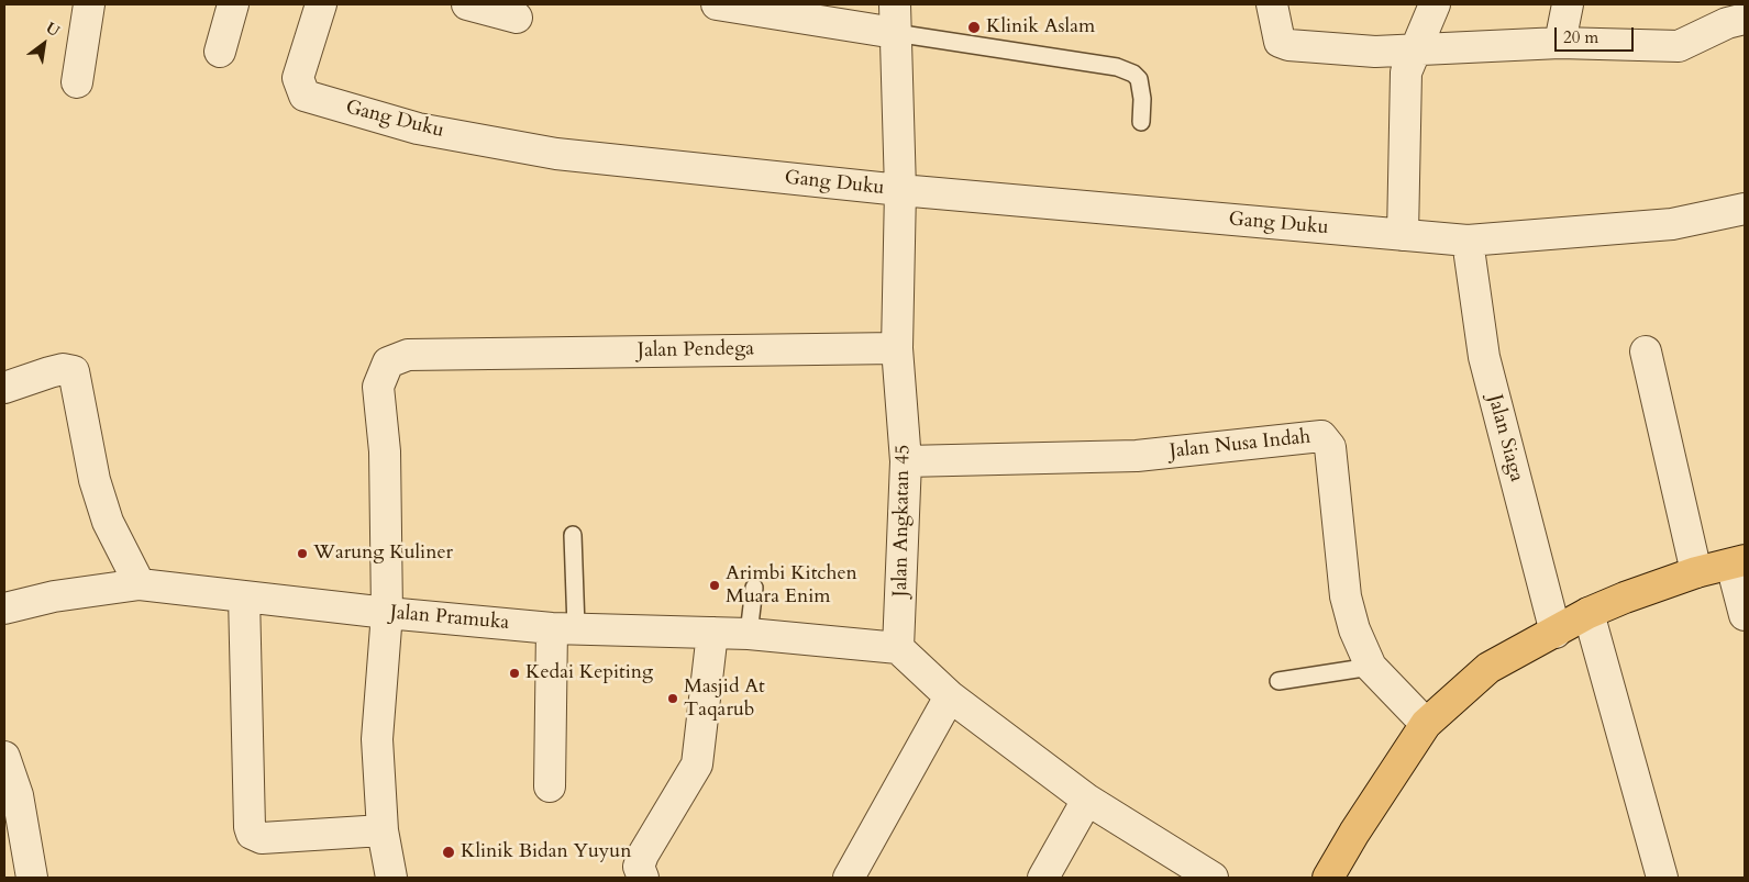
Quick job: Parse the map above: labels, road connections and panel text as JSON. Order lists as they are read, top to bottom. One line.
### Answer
{"streets":{"street":["Gang Duku","Jalan Pendega","Jalan Siaga","Jalan Nusa Indah","Jalan Angkatan 45","Jalan Pramuka"]},"crossings":[["Gang Duku","Jalan Siaga"],["Gang Duku","Jalan Angkatan 45"],["Jalan Pendega","Jalan Angkatan 45"],["Jalan Pendega","Jalan Pramuka"],["Jalan Nusa Indah","Jalan Angkatan 45"],["Jalan Angkatan 45","Jalan Pramuka"]],"places":["Klinik Aslam","Warung Kuliner","Arimbi Kitchen Muara Enim","Kedai Kepiting","Masjid At Taqarub","Klinik Bidan Yuyun"],"scale_bar":"20 m","north":"top right"}
